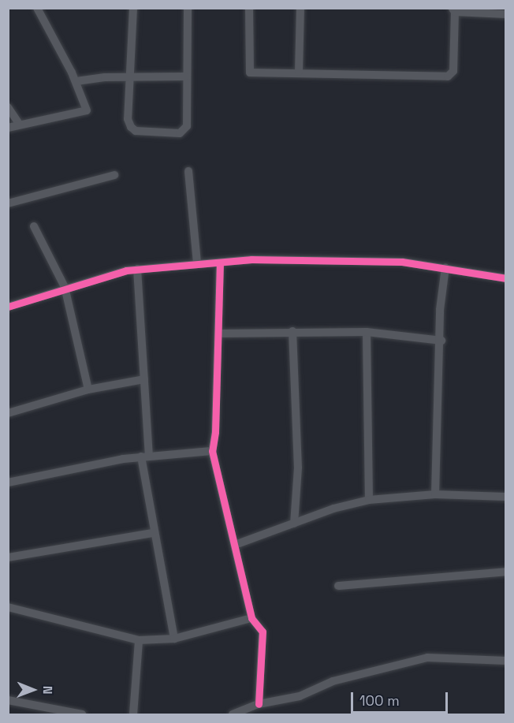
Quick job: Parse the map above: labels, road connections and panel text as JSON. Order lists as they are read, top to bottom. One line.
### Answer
{"scale_bar":"100 m","north":"right"}
